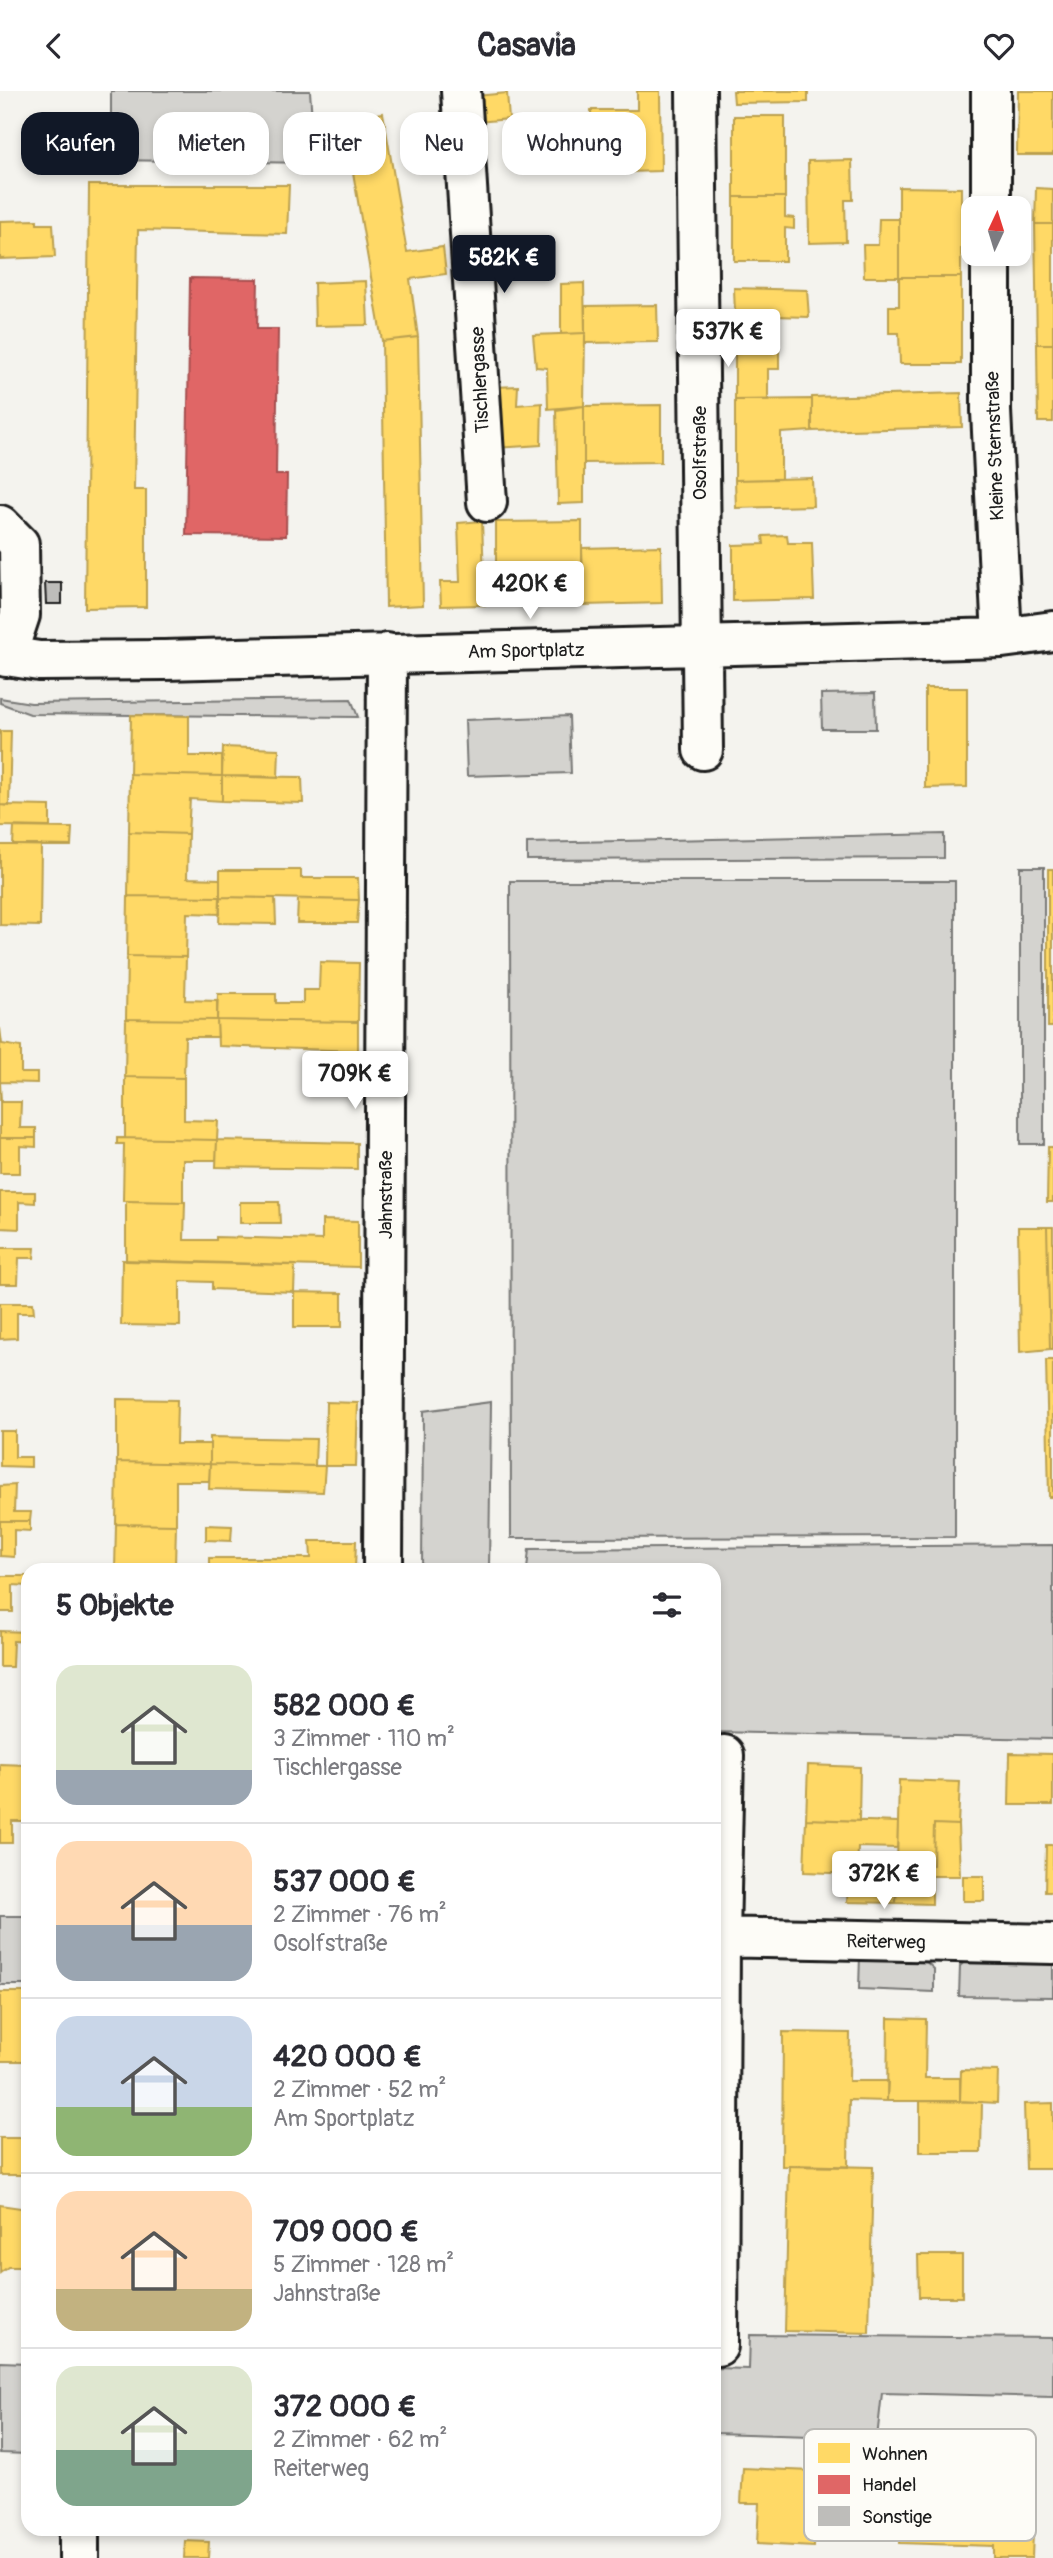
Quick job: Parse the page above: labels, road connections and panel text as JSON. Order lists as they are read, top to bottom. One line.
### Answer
{"streets":{"street":["Tischlergasse","Kleine Sternstraße","Osolfstraße","Am Sportplatz","Jahnstraße","Reiterweg"]},"crossings":[["Kleine Sternstraße","Am Sportplatz"],["Osolfstraße","Am Sportplatz"],["Am Sportplatz","Jahnstraße"]],"legend":["Wohnen","Handel","Sonstige"],"north":"top","page":{"header":"Casavia","chip":["Kaufen","Mieten","Filter","Neu","Wohnung"],"price":["582K €","537K €","420K €","709K €","372K €"],"heading":"5 Objekte","list":[{"name":"582 000 €","note":"3 Zimmer · 110 m² · Tischlergasse"},{"name":"537 000 €","note":"2 Zimmer · 76 m² · Osolfstraße"},{"name":"420 000 €","note":"2 Zimmer · 52 m² · Am Sportplatz"},{"name":"709 000 €","note":"5 Zimmer · 128 m² · Jahnstraße"},{"name":"372 000 €","note":"2 Zimmer · 62 m² · Reiterweg"}]}}
